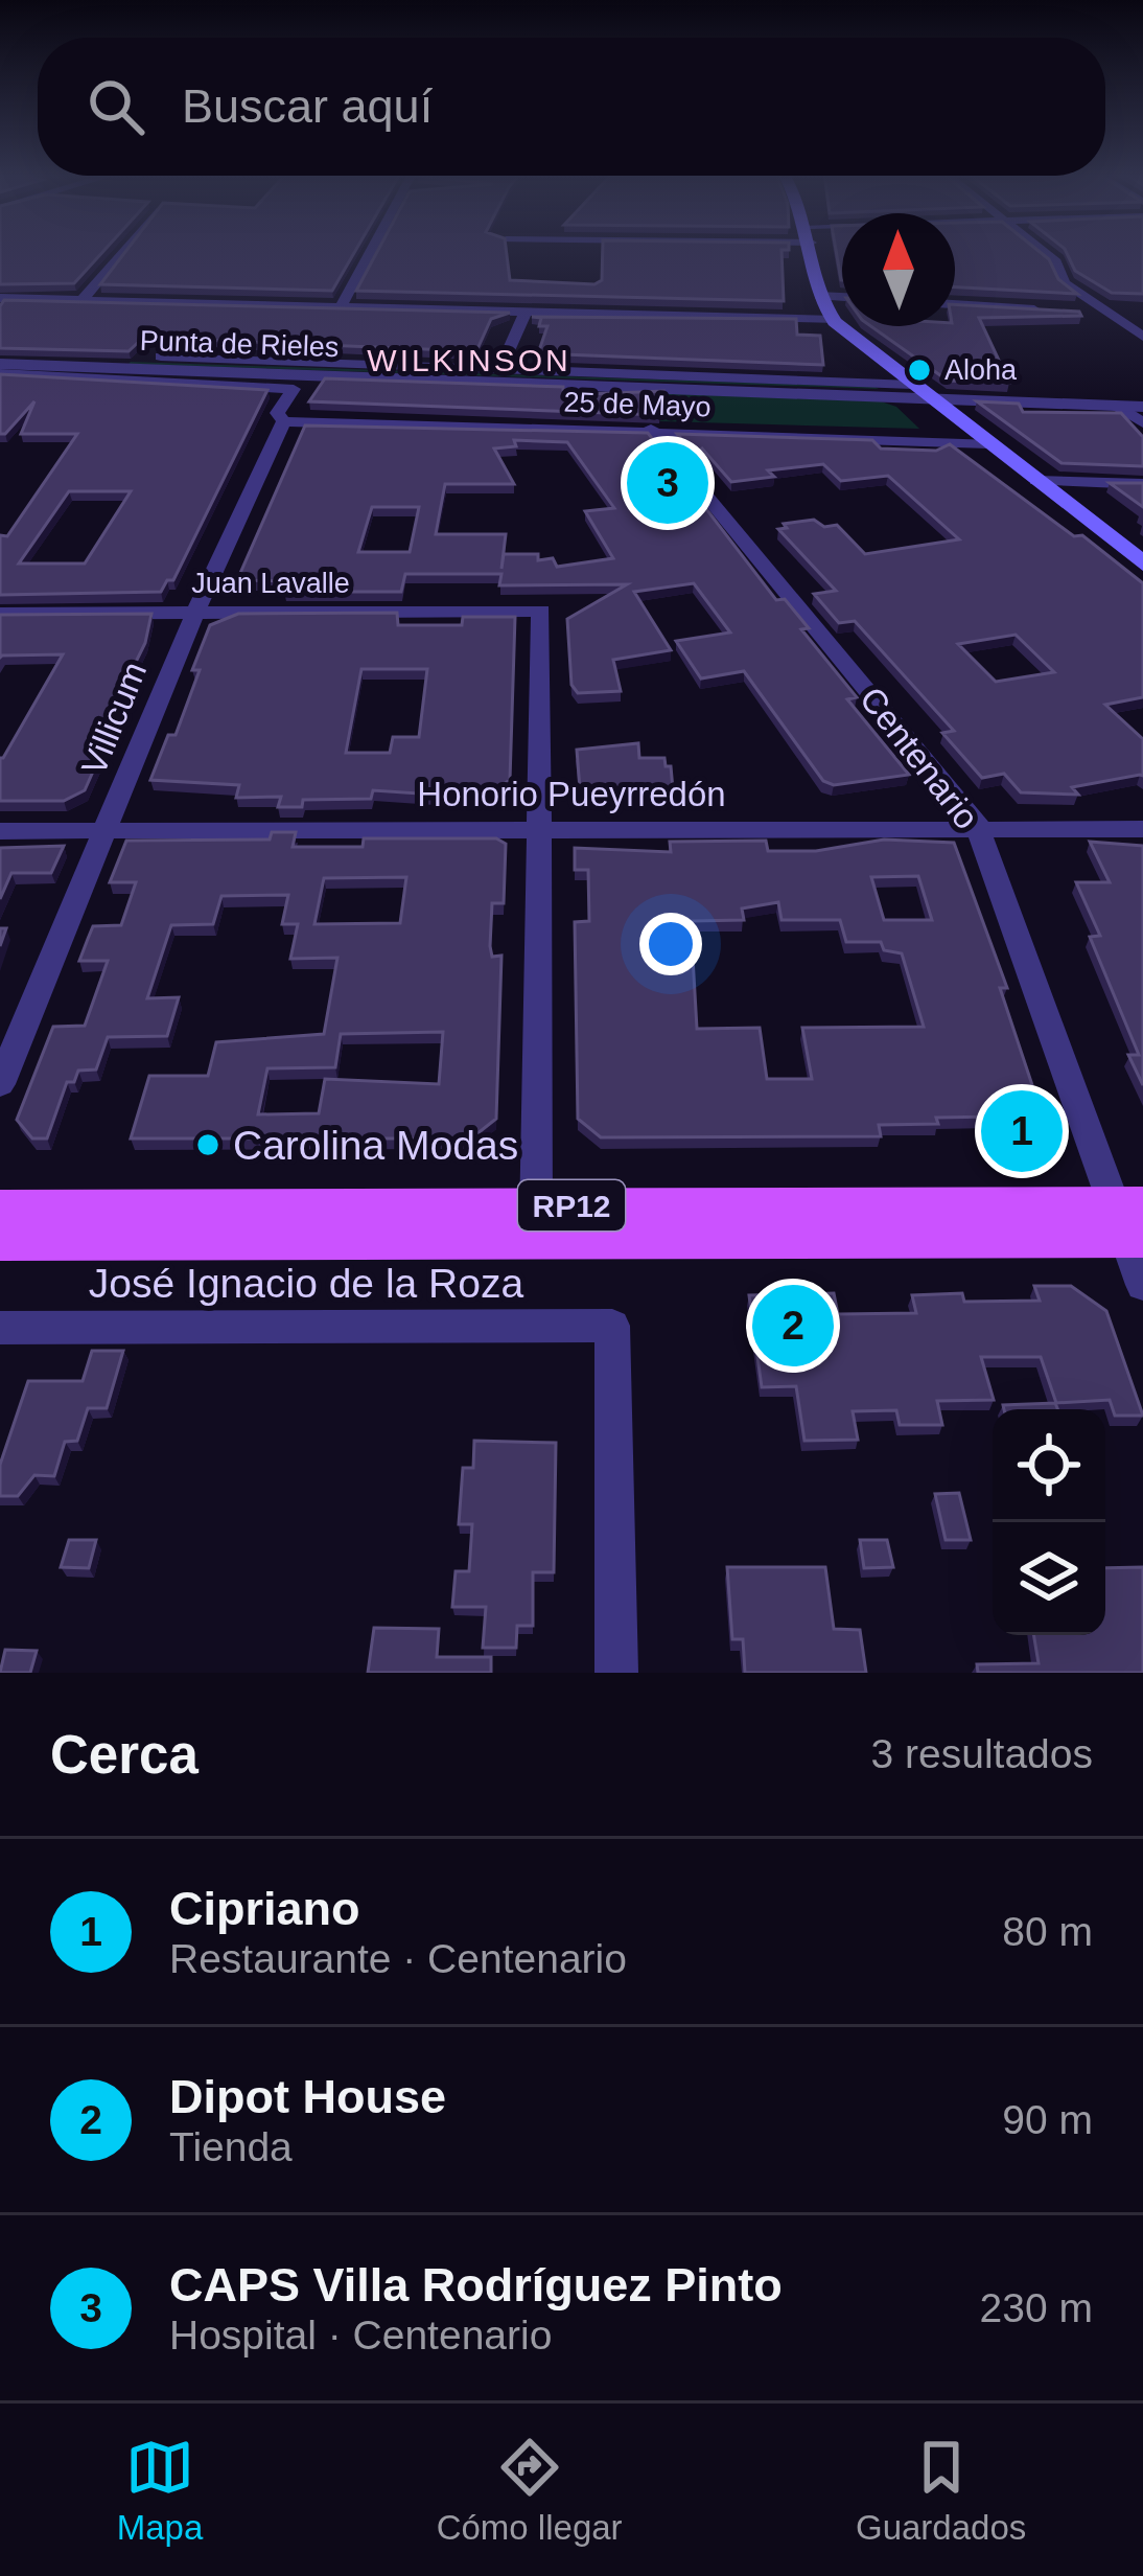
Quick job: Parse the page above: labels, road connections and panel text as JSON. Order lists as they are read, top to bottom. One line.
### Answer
{"streets":{"main road":["RP12"],"street":["Punta de Rieles","25 de Mayo","Juan Lavalle","Villicum","Centenario","Honorio Pueyrredón","José Ignacio de la Roza"]},"crossings":[["25 de Mayo","Villicum"],["25 de Mayo","Centenario"],["Juan Lavalle","Villicum"],["Juan Lavalle","Honorio Pueyrredón"],["Villicum","Honorio Pueyrredón"],["Centenario","Honorio Pueyrredón"],["Centenario","RP12"]],"districts":["WILKINSON"],"places":["Aloha","Carolina Modas"],"north":"top","page":{"search":"Buscar aquí","pins":["3","1","2"],"heading":["Cerca","3 resultados"],"list":[{"mark":"1","name":"Cipriano","note":"Restaurante · Centenario","value":"80 m"},{"mark":"2","name":"Dipot House","note":"Tienda","value":"90 m"},{"mark":"3","name":"CAPS Villa Rodríguez Pinto","note":"Hospital · Centenario","value":"230 m"}],"nav":["Mapa","Cómo llegar","Guardados"]}}
